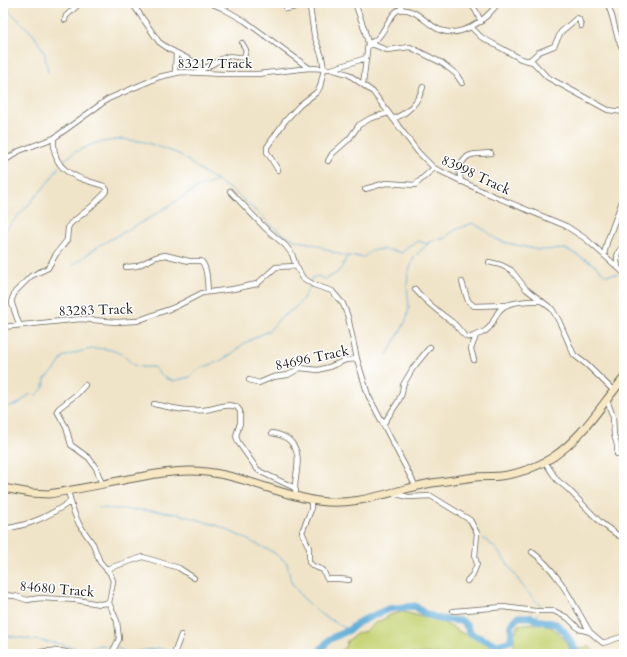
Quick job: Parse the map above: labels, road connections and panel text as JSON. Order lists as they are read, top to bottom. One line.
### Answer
{"streets":{"street":["83217 Track","83998 Track","83283 Track","84696 Track","84680 Track"]},"crossings":[["83217 Track","83998 Track"]]}
